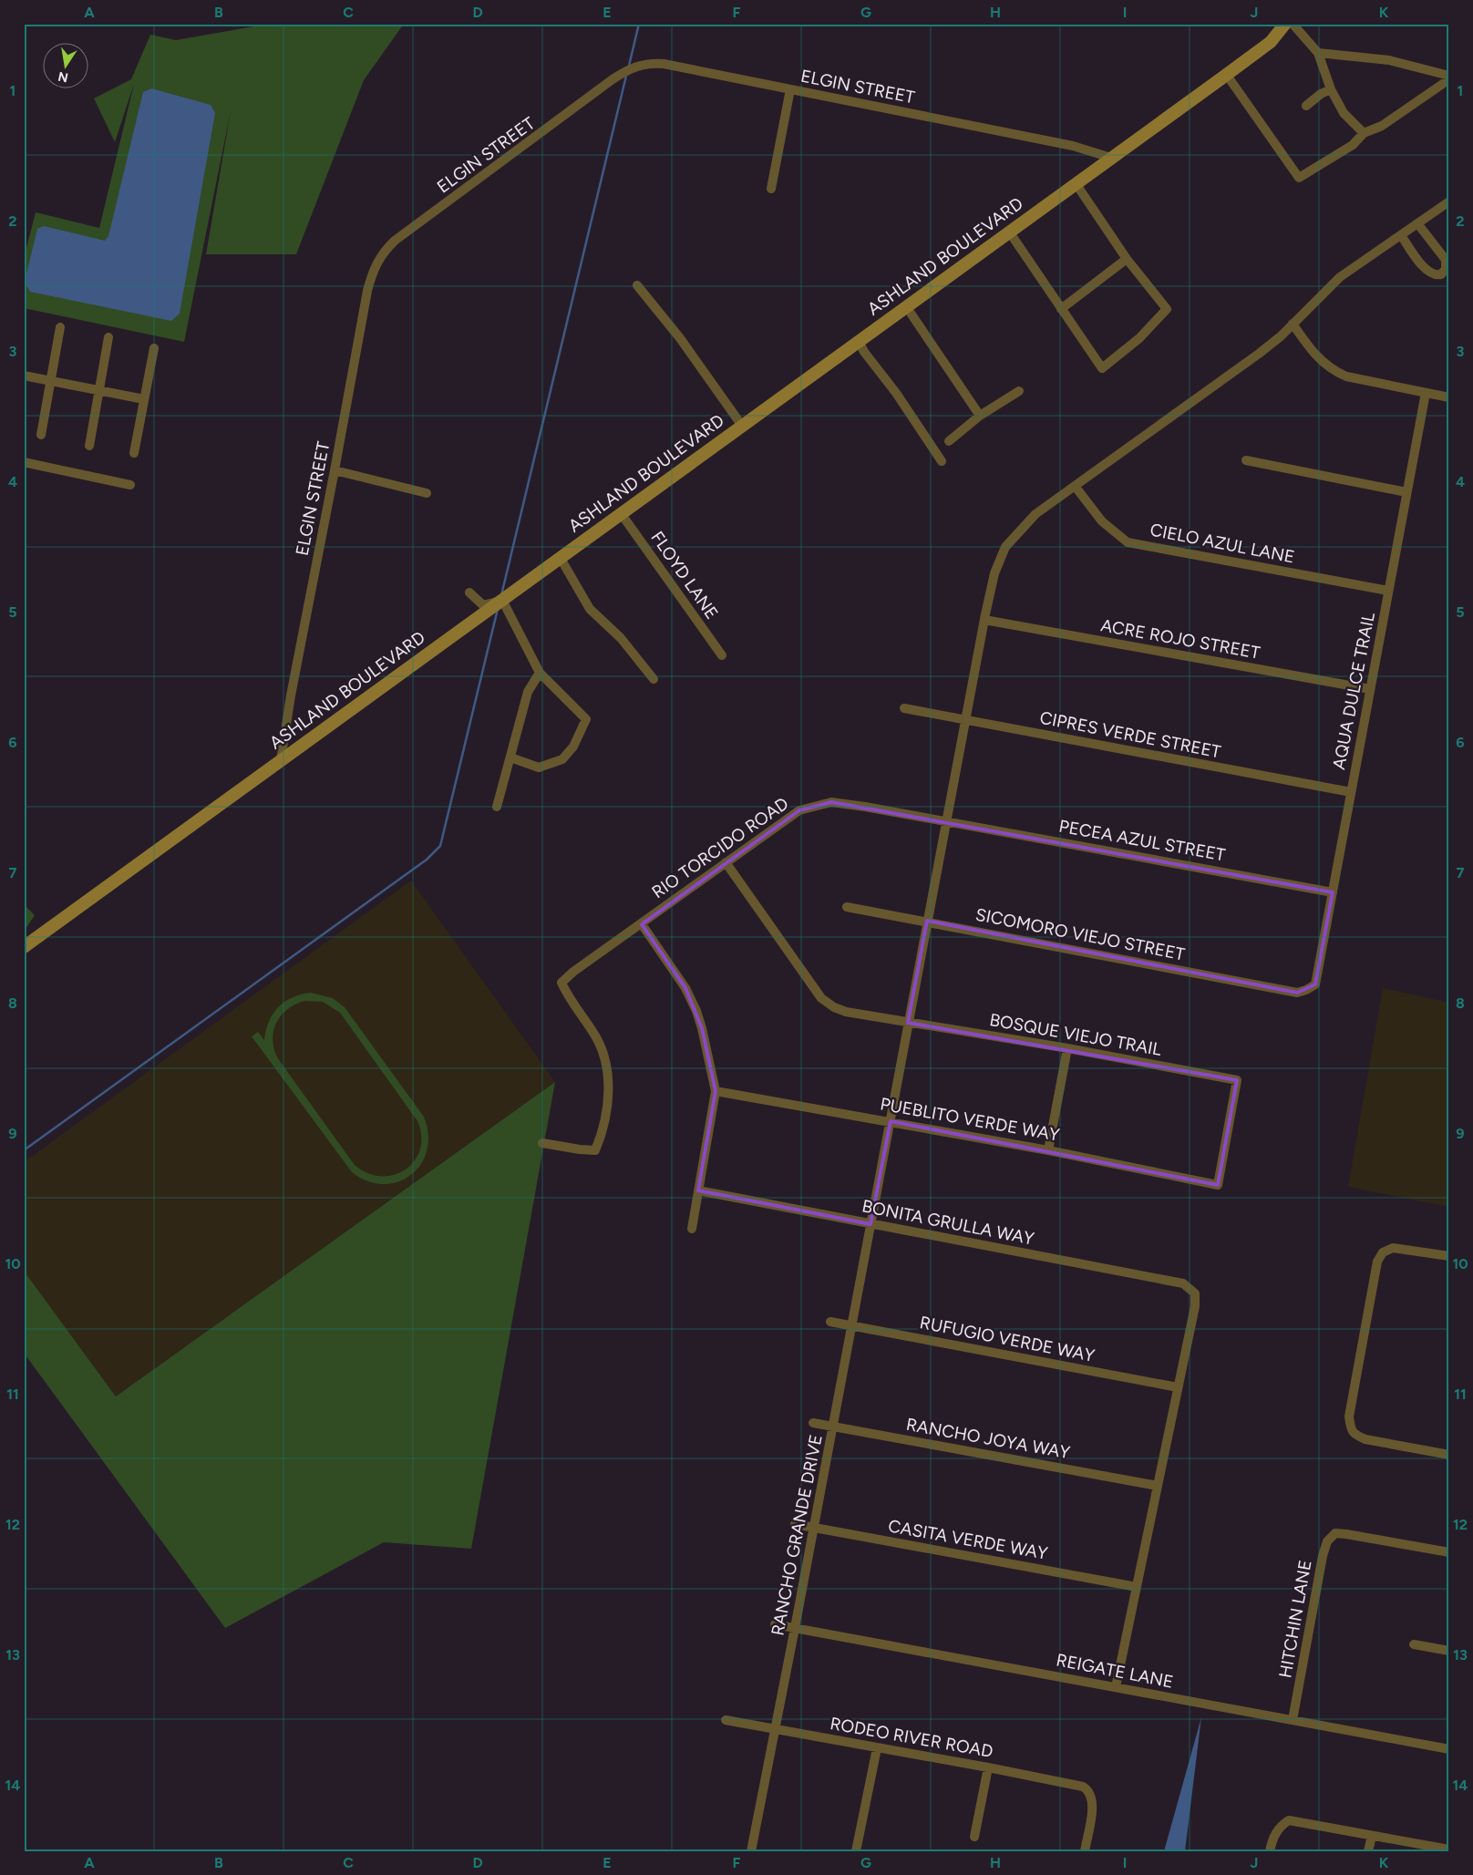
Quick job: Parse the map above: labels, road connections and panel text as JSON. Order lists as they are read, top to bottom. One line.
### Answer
{"streets":{"street":["ELGIN STREET","ASHLAND BOULEVARD","CIELO AZUL LANE","FLOYD LANE","ACRE ROJO STREET","AQUA DULCE TRAIL","CIPRES VERDE STREET","PECEA AZUL STREET","RIO TORCIDO ROAD","SICOMORO VIEJO STREET","BOSQUE VIEJO TRAIL","PUEBLITO VERDE WAY","BONITA GRULLA WAY","RUFUGIO VERDE WAY","RANCHO JOYA WAY","RANCHO GRANDE DRIVE","CASITA VERDE WAY","HITCHIN LANE","REIGATE LANE","RODEO RIVER ROAD"]},"crossings":[["ELGIN STREET","ASHLAND BOULEVARD"],["ASHLAND BOULEVARD","FLOYD LANE"],["CIELO AZUL LANE","AQUA DULCE TRAIL"],["CIELO AZUL LANE","RANCHO GRANDE DRIVE"],["ACRE ROJO STREET","AQUA DULCE TRAIL"],["ACRE ROJO STREET","RANCHO GRANDE DRIVE"],["AQUA DULCE TRAIL","CIPRES VERDE STREET"],["AQUA DULCE TRAIL","PECEA AZUL STREET"],["AQUA DULCE TRAIL","SICOMORO VIEJO STREET"],["CIPRES VERDE STREET","RANCHO GRANDE DRIVE"],["PECEA AZUL STREET","RIO TORCIDO ROAD"],["PECEA AZUL STREET","RANCHO GRANDE DRIVE"],["RIO TORCIDO ROAD","BOSQUE VIEJO TRAIL"],["RIO TORCIDO ROAD","RANCHO GRANDE DRIVE"],["SICOMORO VIEJO STREET","RANCHO GRANDE DRIVE"],["BOSQUE VIEJO TRAIL","PUEBLITO VERDE WAY"],["BOSQUE VIEJO TRAIL","RANCHO GRANDE DRIVE"],["PUEBLITO VERDE WAY","RANCHO GRANDE DRIVE"],["BONITA GRULLA WAY","RUFUGIO VERDE WAY"],["BONITA GRULLA WAY","RANCHO GRANDE DRIVE"],["RUFUGIO VERDE WAY","RANCHO GRANDE DRIVE"],["RANCHO JOYA WAY","RANCHO GRANDE DRIVE"],["RANCHO GRANDE DRIVE","CASITA VERDE WAY"],["RANCHO GRANDE DRIVE","REIGATE LANE"],["RANCHO GRANDE DRIVE","RODEO RIVER ROAD"],["HITCHIN LANE","REIGATE LANE"]],"north":"bottom","grid":{"columns":["A","B","C","D","E","F","G","H","I","J","K"],"rows":["1","2","3","4","5","6","7","8","9","10","11","12","13","14"]}}
